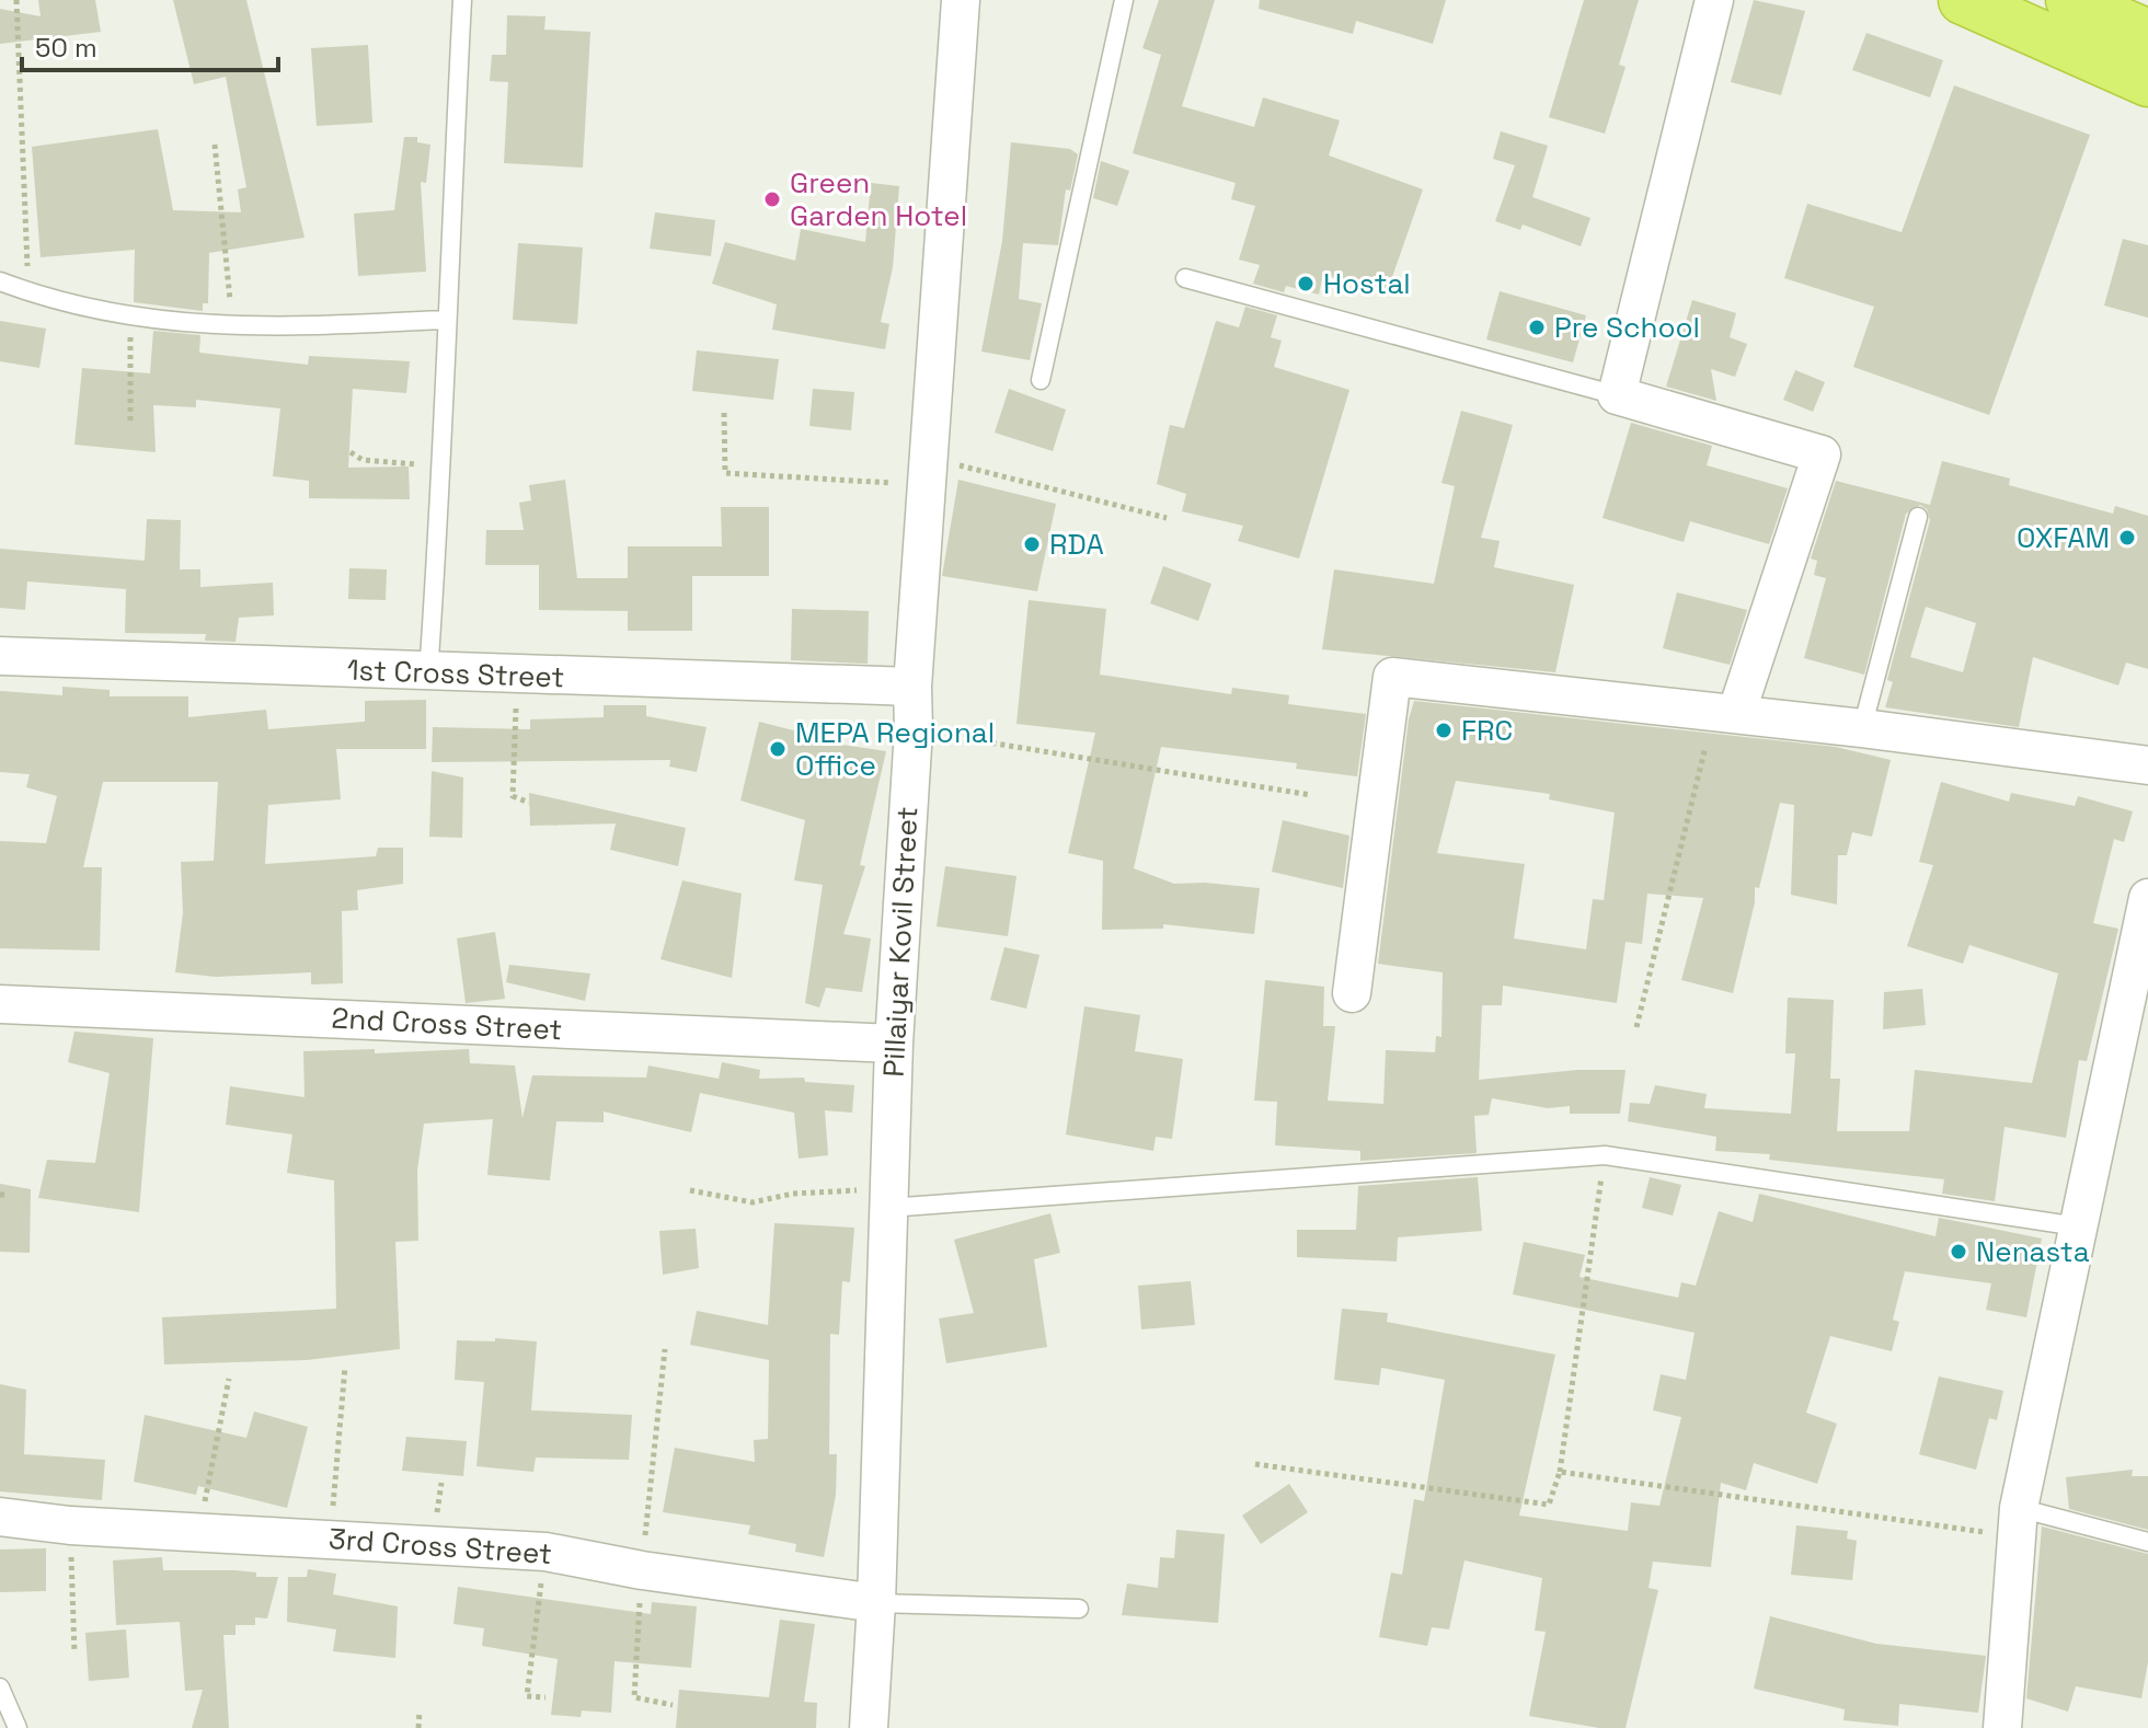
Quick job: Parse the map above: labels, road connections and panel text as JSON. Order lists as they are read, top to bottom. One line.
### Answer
{"streets":{"street":["1st Cross Street","Pillaiyar Kovil Street","2nd Cross Street","3rd Cross Street"]},"crossings":[["1st Cross Street","Pillaiyar Kovil Street"],["Pillaiyar Kovil Street","2nd Cross Street"],["Pillaiyar Kovil Street","3rd Cross Street"]],"places":["Green Garden Hotel","Hostal","Pre School","OXFAM","RDA","FRC","MEPA Regional Office","Nenasta"],"scale_bar":"50 m"}
